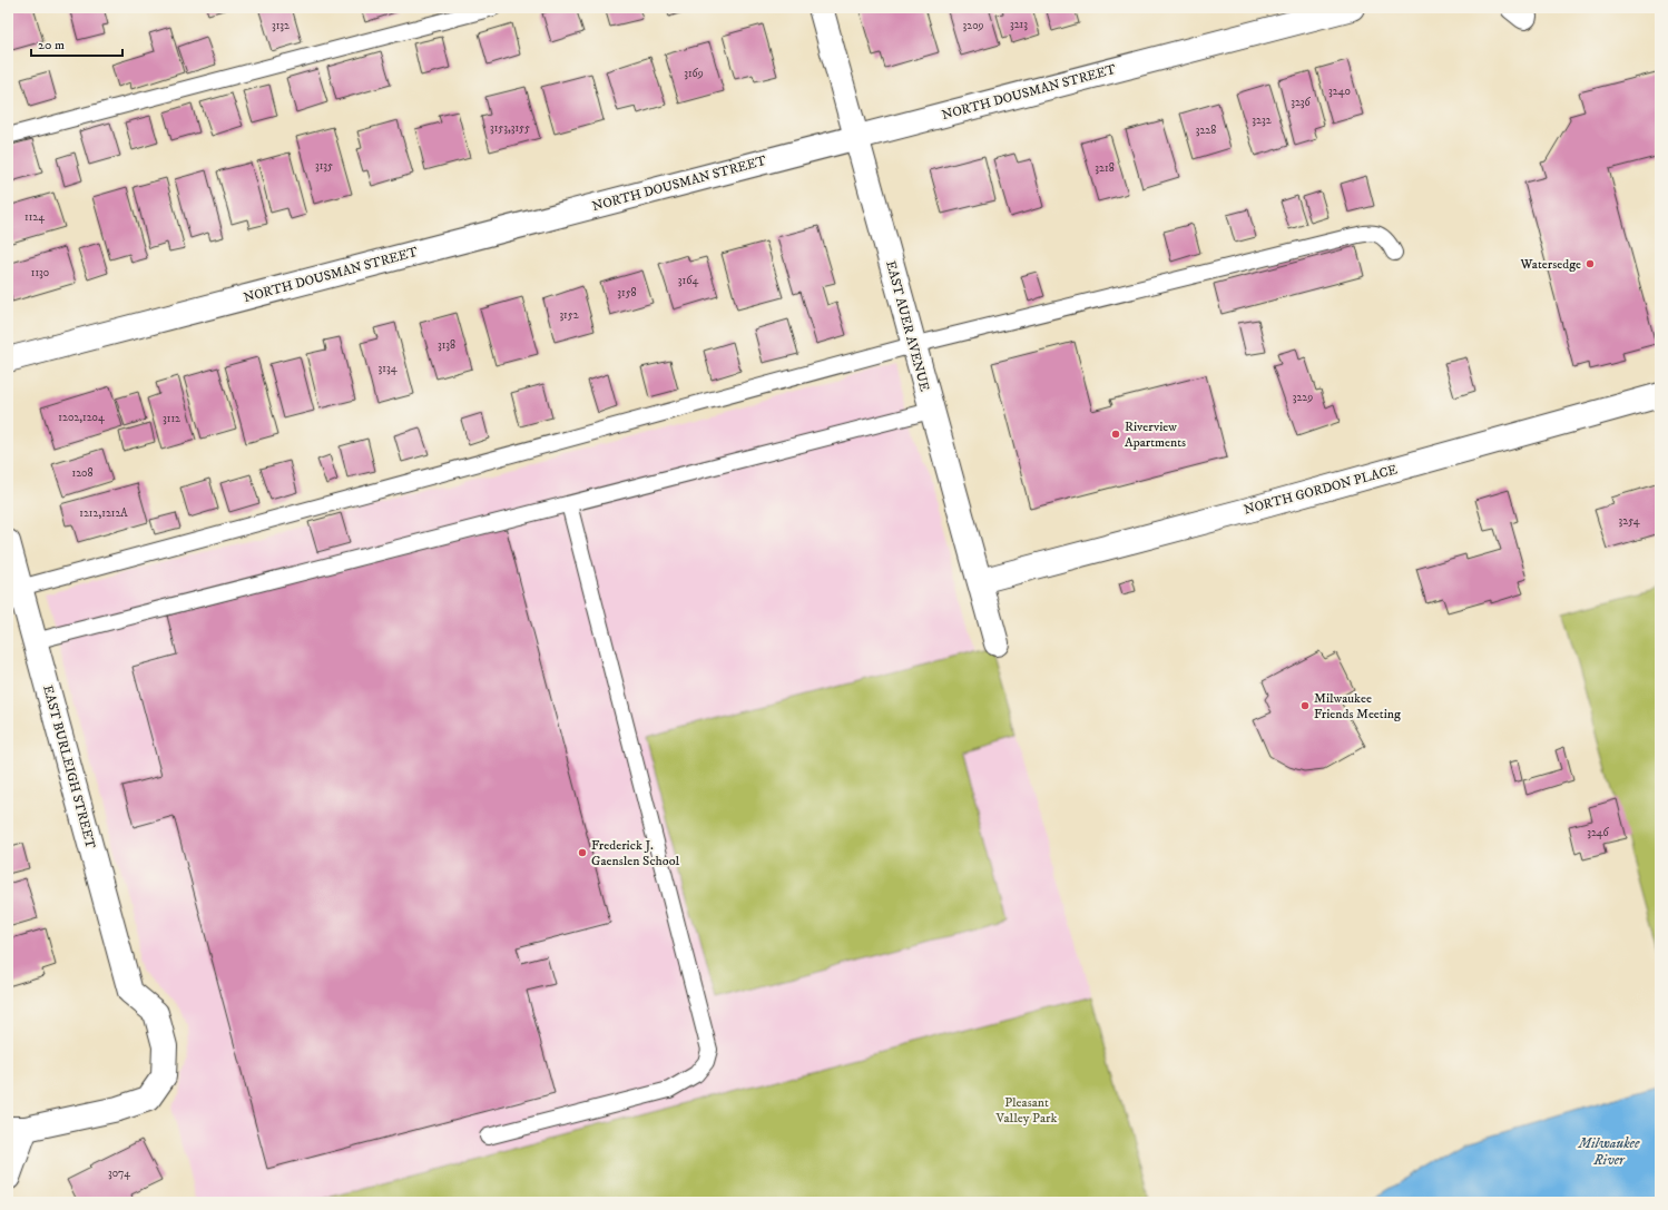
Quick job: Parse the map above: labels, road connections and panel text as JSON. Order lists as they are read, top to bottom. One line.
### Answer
{"streets":{"street":["NORTH DOUSMAN STREET","EAST AUER AVENUE","NORTH GORDON PLACE","EAST BURLEIGH STREET"]},"crossings":[["NORTH DOUSMAN STREET","EAST AUER AVENUE"],["EAST AUER AVENUE","NORTH GORDON PLACE"]],"water":["Milwaukee River"],"parks":["Pleasant Valley Park"],"places":["Watersedge","Riverview Apartments","Milwaukee Friends Meeting","Frederick J. Gaenslen School"],"house_numbers":["3213","3132","3209","3169","3240","3236","3232","3153,3155","3228","3135","3218","1124","1130","3164","3158","3152","3138","3134","3229","1202,1204","3112","1208","1212,1212A","3254","3246","3074"],"scale_bar":"20 m"}
